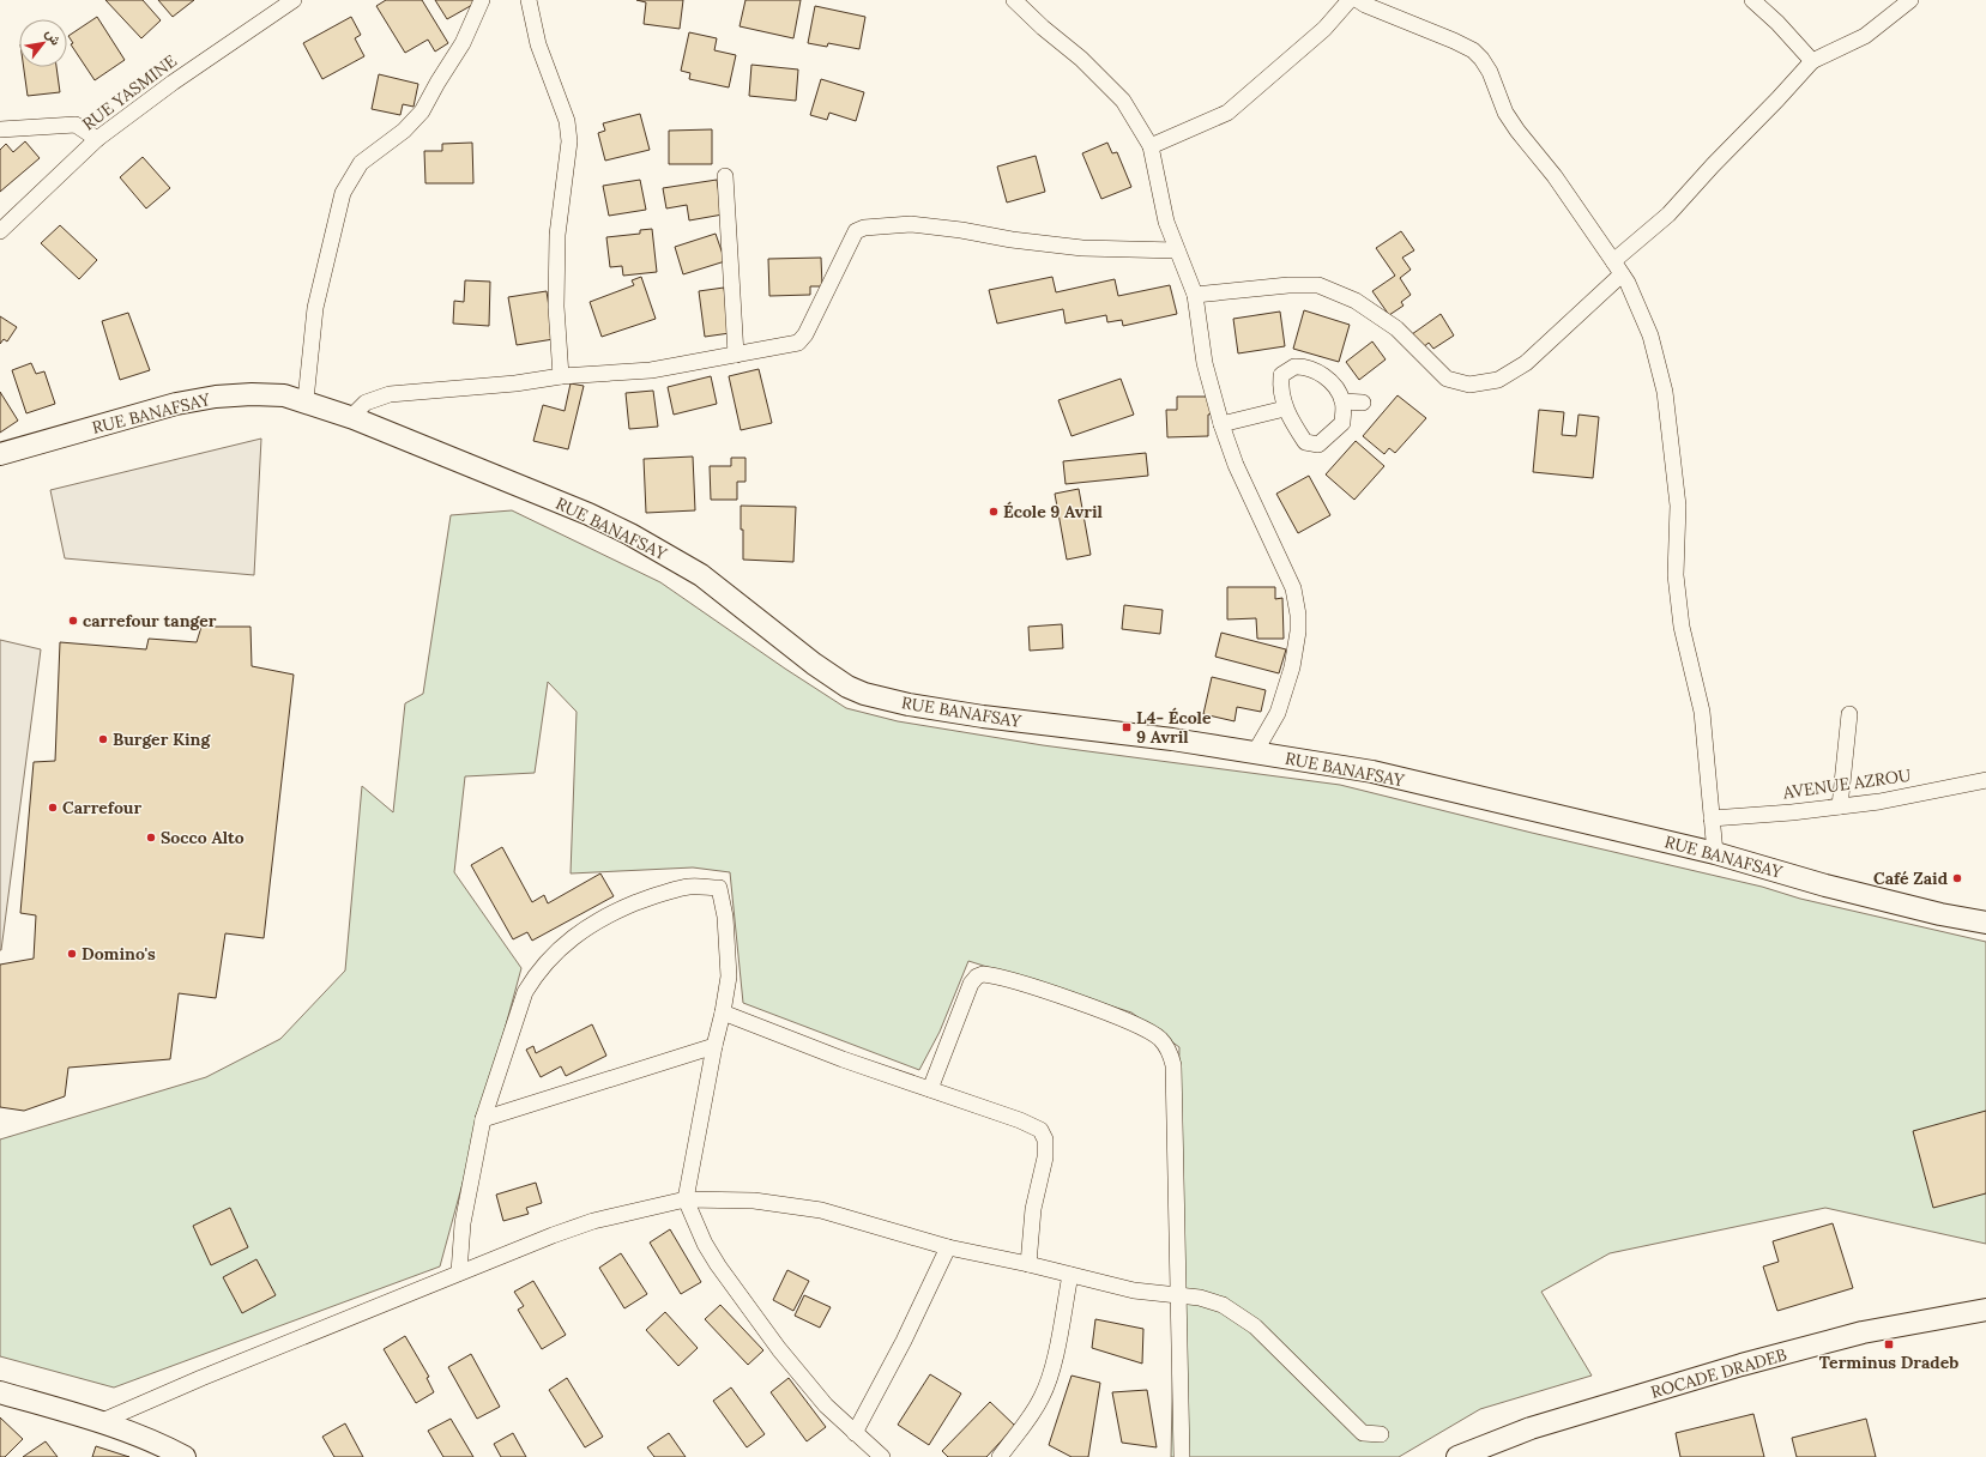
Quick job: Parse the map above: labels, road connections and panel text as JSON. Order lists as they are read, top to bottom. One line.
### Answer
{"streets":{"main road":["RUE BANAFSAY","ROCADE DRADEB"],"street":["RUE YASMINE","AVENUE AZROU"]},"places":{"other":["École 9 Avril","carrefour tanger","Burger King","Carrefour","Socco Alto","Café Zaid","Domino's"],"transit":["L4- École 9 Avril","Terminus Dradeb"]},"north":"top right"}
